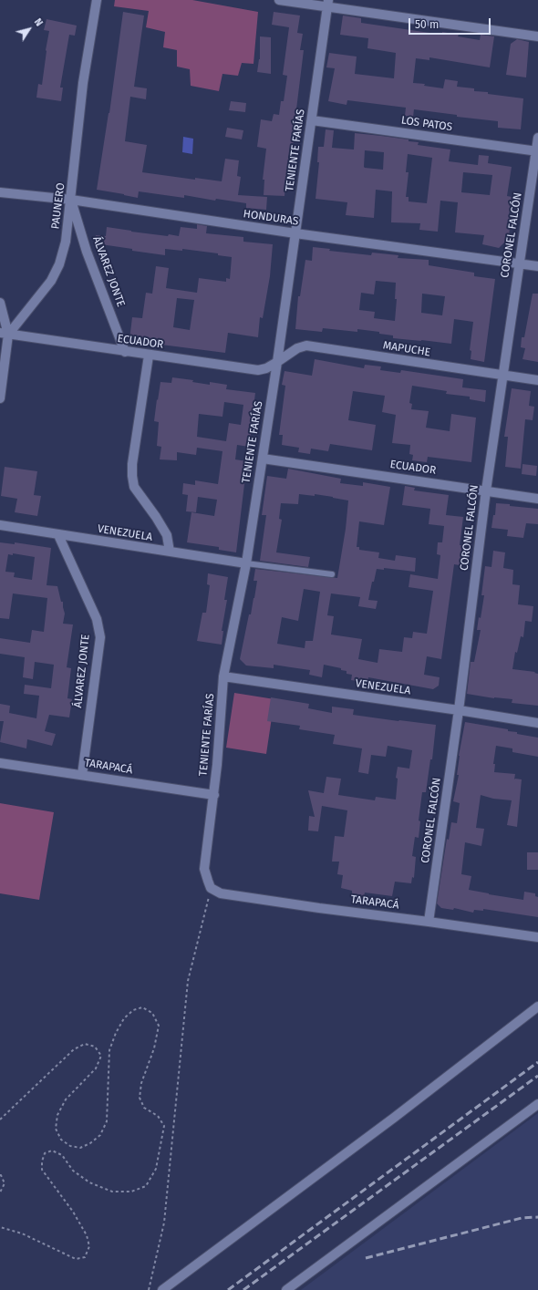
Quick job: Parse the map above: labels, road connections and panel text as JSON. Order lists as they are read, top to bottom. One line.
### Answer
{"streets":{"street":["LOS PATOS","TENIENTE FARÍAS","PAUNERO","HONDURAS","CORONEL FALCÓN","ÁLVAREZ JONTE","ECUADOR","MAPUCHE","VENEZUELA","TARAPACÁ"]},"crossings":[["LOS PATOS","TENIENTE FARÍAS"],["LOS PATOS","CORONEL FALCÓN"],["TENIENTE FARÍAS","HONDURAS"],["TENIENTE FARÍAS","ECUADOR"],["TENIENTE FARÍAS","MAPUCHE"],["TENIENTE FARÍAS","VENEZUELA"],["TENIENTE FARÍAS","TARAPACÁ"],["PAUNERO","HONDURAS"],["PAUNERO","ÁLVAREZ JONTE"],["PAUNERO","ECUADOR"],["HONDURAS","CORONEL FALCÓN"],["HONDURAS","ÁLVAREZ JONTE"],["CORONEL FALCÓN","ECUADOR"],["CORONEL FALCÓN","MAPUCHE"],["CORONEL FALCÓN","VENEZUELA"],["CORONEL FALCÓN","TARAPACÁ"],["ÁLVAREZ JONTE","ECUADOR"],["ÁLVAREZ JONTE","VENEZUELA"],["ÁLVAREZ JONTE","TARAPACÁ"],["ECUADOR","MAPUCHE"]],"scale_bar":"50 m","north":"top right"}
